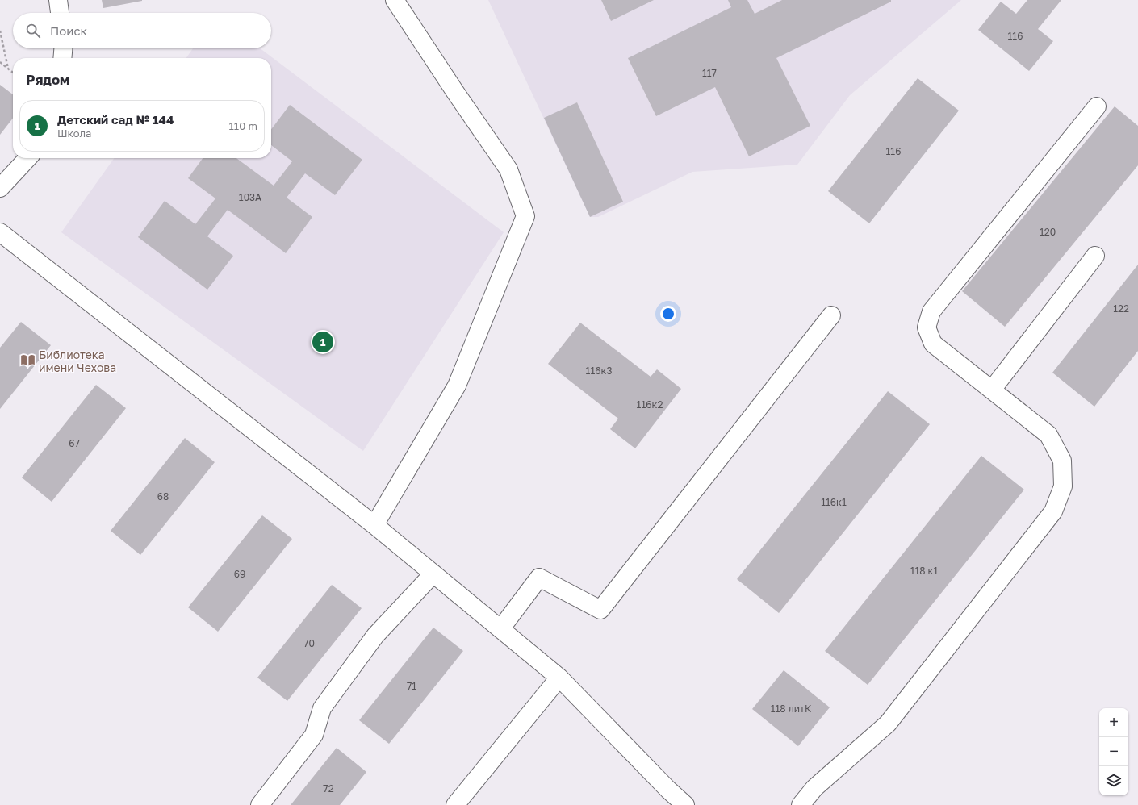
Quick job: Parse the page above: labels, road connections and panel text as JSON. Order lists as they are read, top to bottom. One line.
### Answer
{"places":{"library":["Библиотека имени Чехова"]},"house_numbers":["116","117","116","103А","120","122","116к3","116к2","67","68","116к1","118 к1","69","70","71","118 литК","72"],"page":{"search":"Поиск","heading":"Рядом","list":[{"mark":"1","name":"Детский сад № 144","note":"Школа","value":"110 m"}],"pins":"1","map_buttons":["+","−"]}}
